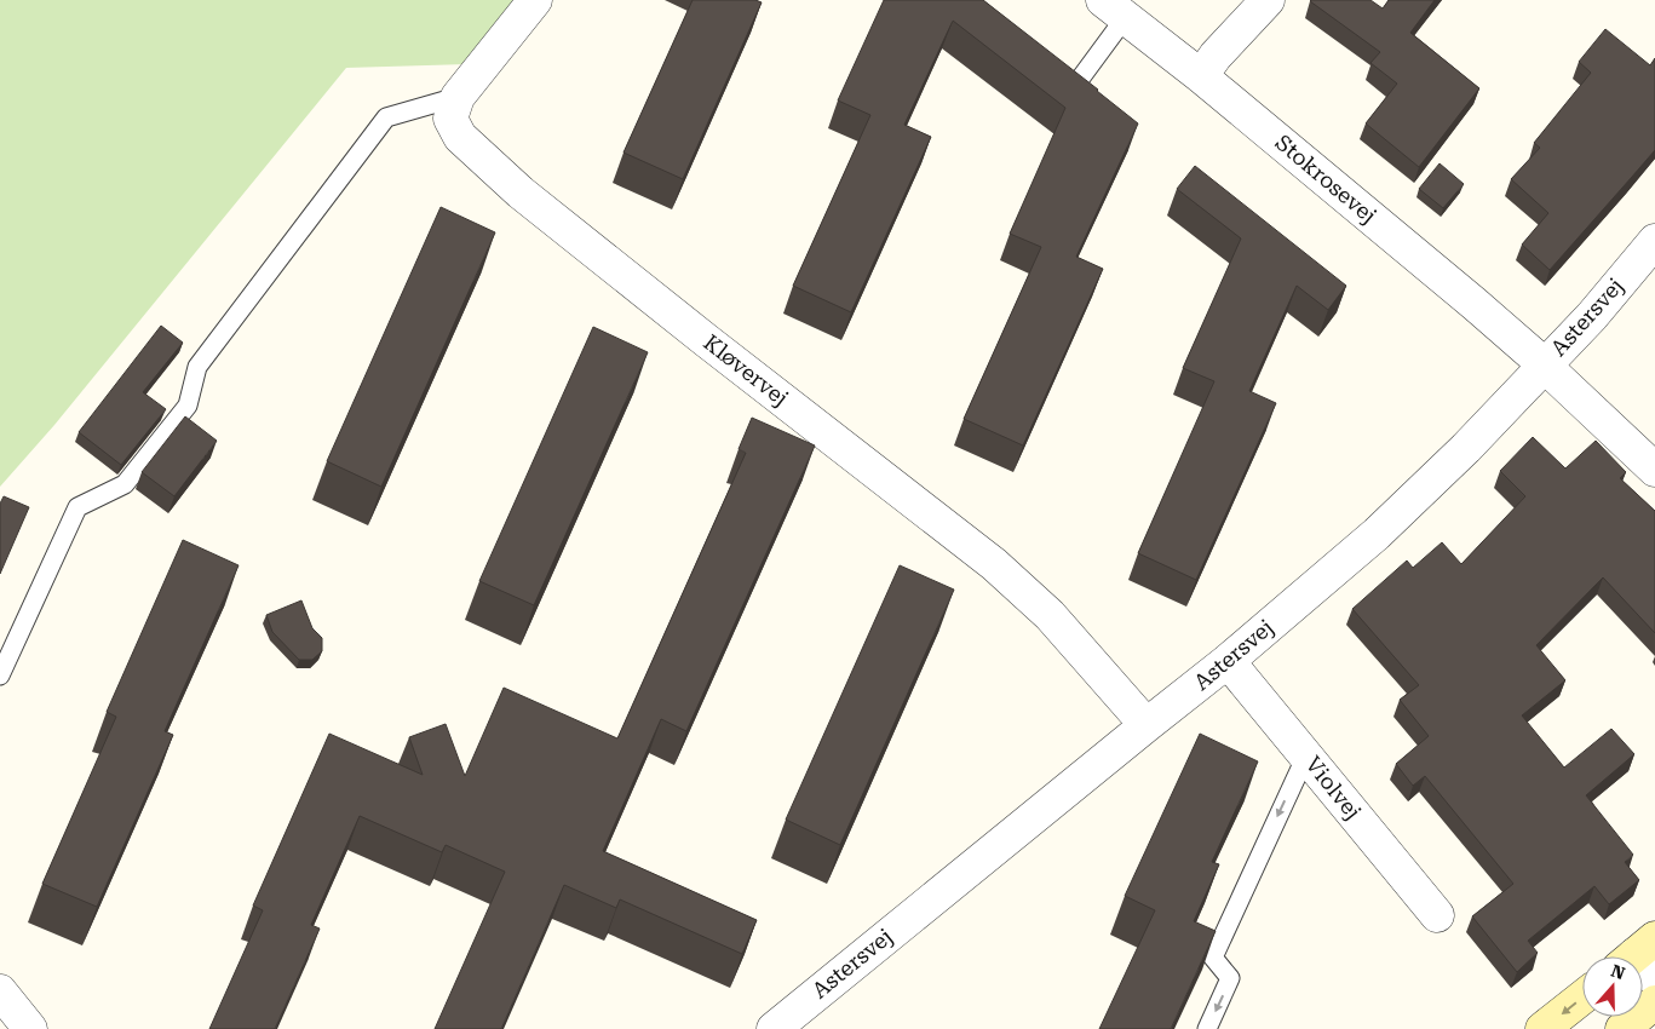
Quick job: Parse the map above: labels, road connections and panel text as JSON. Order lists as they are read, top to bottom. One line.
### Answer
{"streets":{"street":["Stokrosevej","Astersvej","Kløvervej","Violvej"]},"crossings":[["Stokrosevej","Astersvej"],["Astersvej","Kløvervej"],["Astersvej","Violvej"]],"north":"top"}
